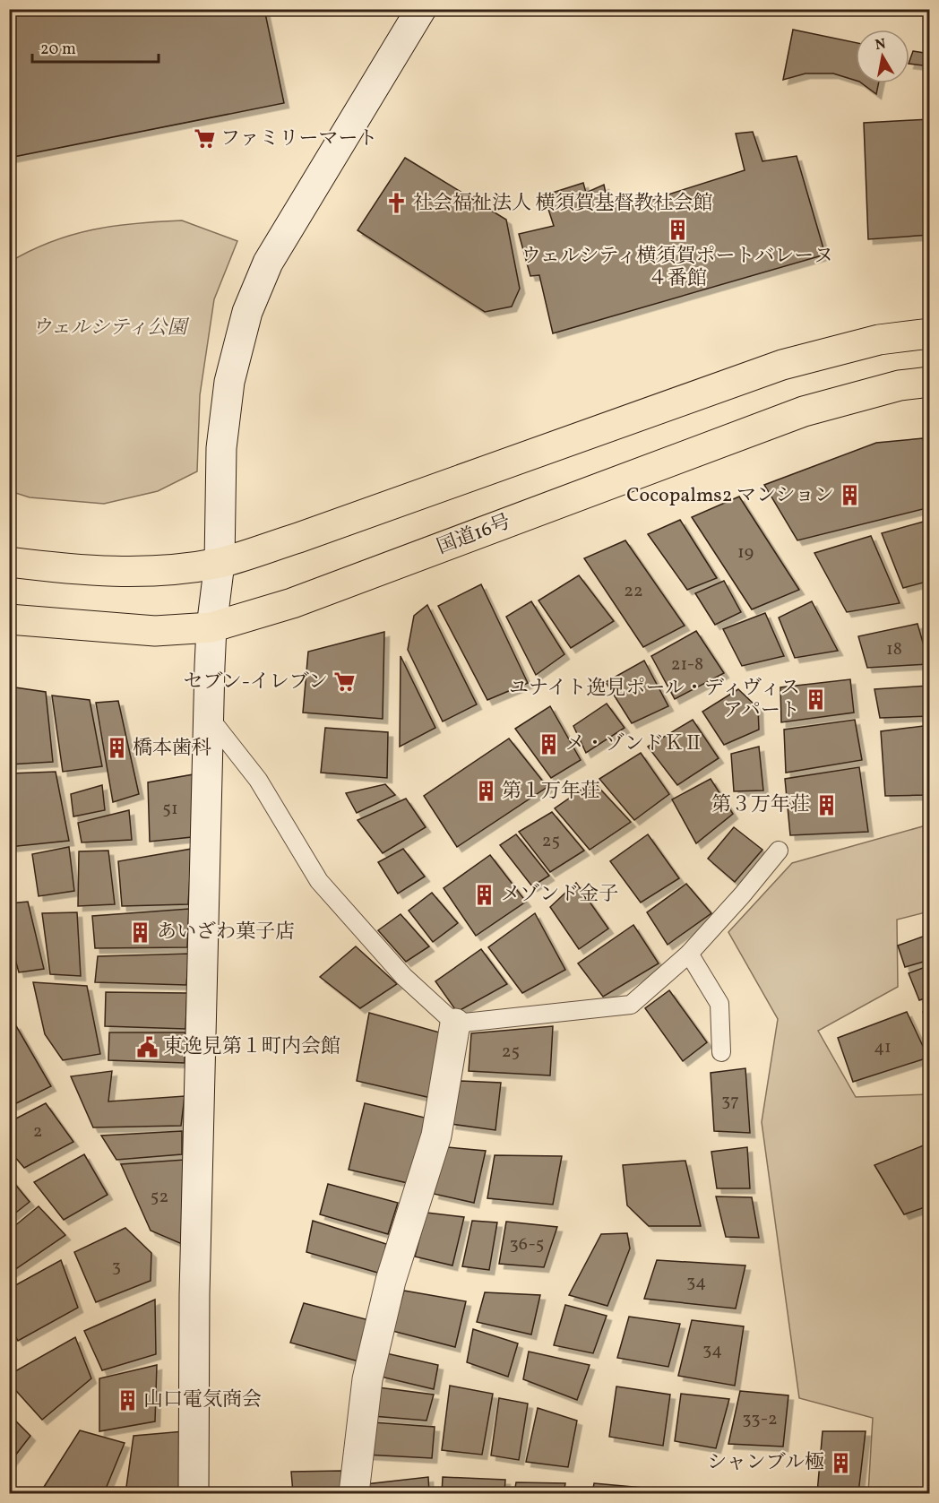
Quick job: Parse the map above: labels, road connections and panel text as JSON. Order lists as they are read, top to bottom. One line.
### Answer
{"streets":{"highway":["国道16号"]},"parks":["ウェルシティ公園"],"places":{"supermarket":["ファミリーマート","セブン-イレブン"],"church":["社会福祉法人 横須賀基督教社会館"],"building":["ウェルシティ横須賀ポートバレーヌ ４番館","Cocopalms2 マンション","ユナイト逸見ポール・ディヴィス アパート","メ・ゾンドＫⅡ","橋本歯科","第１万年荘","第３万年荘","メゾンド金子","あいざわ菓子店","山口電気商会","シャンブル極"],"public building":["東逸見第１町内会館"]},"house_numbers":["19","22","18","21-8","51","25","41","25","37","2","52","36-5","3","34","34","33-2"],"scale_bar":"20 m","north":"top"}
